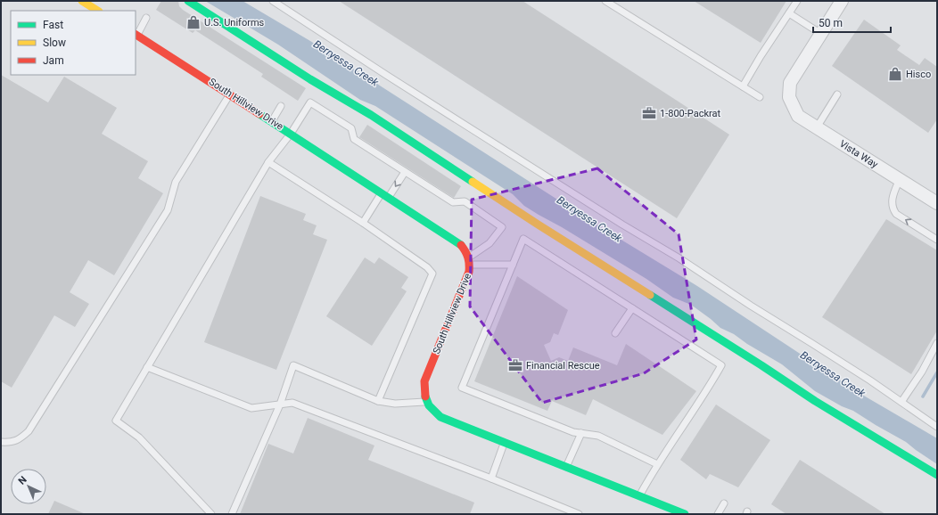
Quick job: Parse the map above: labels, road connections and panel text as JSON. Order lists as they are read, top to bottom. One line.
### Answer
{"streets":{"street":["South Hillview Drive","Vista Way"]},"water":["Berryessa Creek"],"places":{"shop":["U.S. Uniforms","Hisco"],"office":["1-800-Packrat","Financial Rescue"]},"legend":["Fast","Slow","Jam"],"scale_bar":"50 m","north":"top left"}
